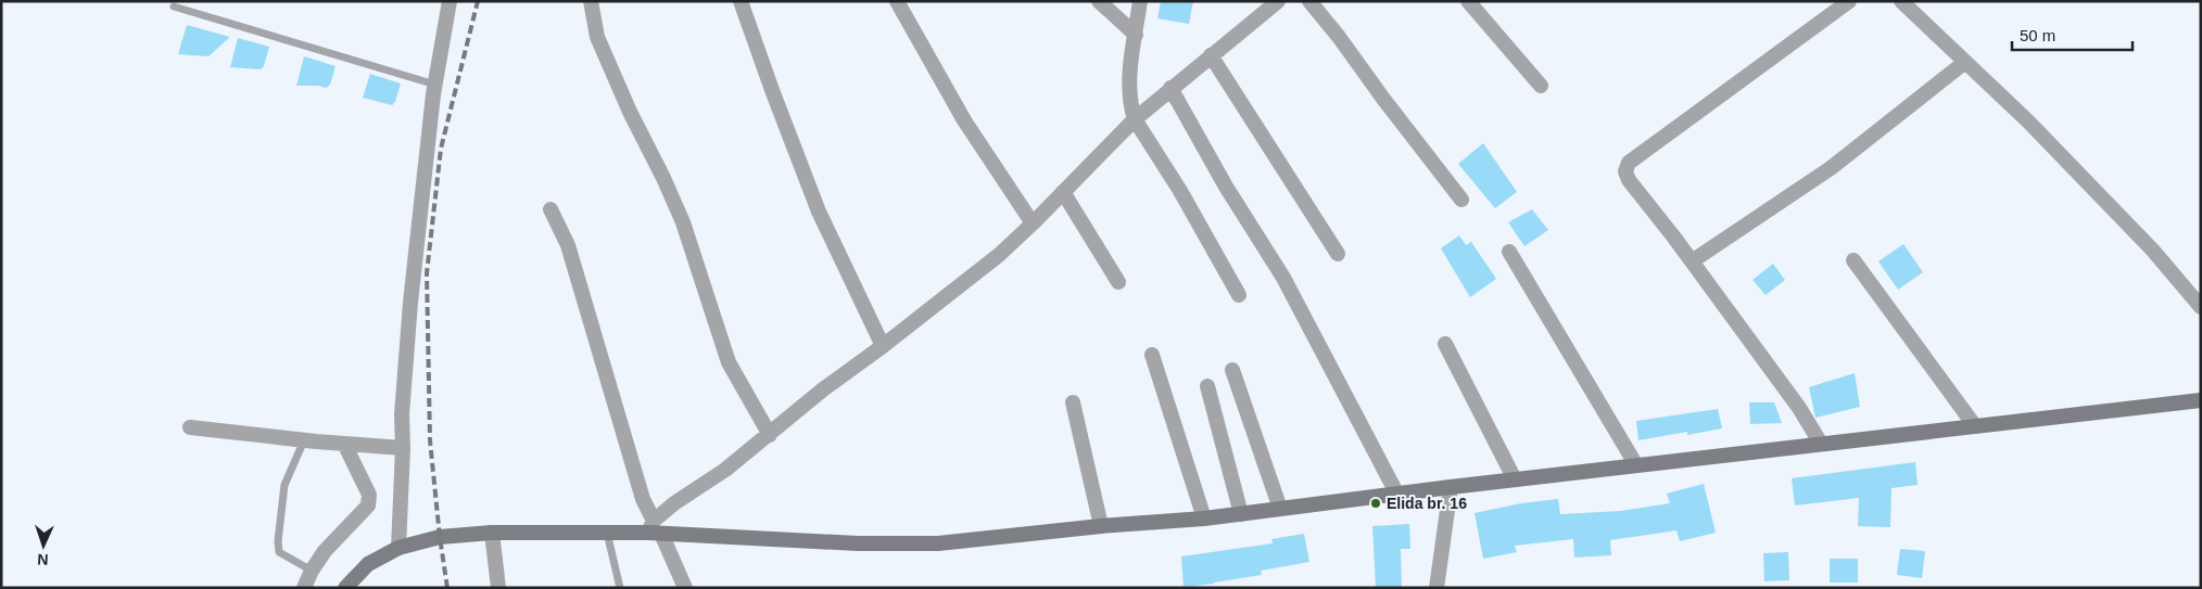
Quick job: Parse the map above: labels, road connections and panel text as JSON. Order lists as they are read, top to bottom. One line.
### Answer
{"places":["Elida br. 16"],"scale_bar":"50 m","north":"bottom"}
